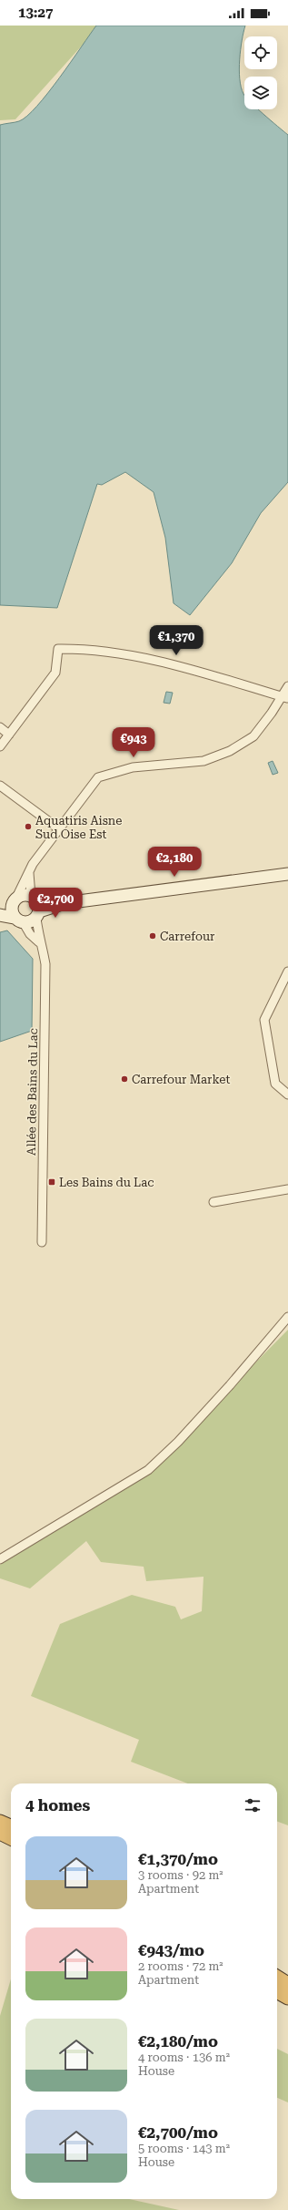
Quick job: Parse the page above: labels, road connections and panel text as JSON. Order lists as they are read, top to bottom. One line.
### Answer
{"streets":{"street":["Allée des Bains du Lac"]},"places":{"other":["Aquatiris Aisne Sud Oise Est","Carrefour","Carrefour Market"],"transit":["Les Bains du Lac"]},"page":{"status":"13:27","price":["€1,370","€943","€2,180","€2,700"],"heading":"4 homes","list":[{"name":"€1,370/mo","note":"3 rooms · 92 m² · Apartment"},{"name":"€943/mo","note":"2 rooms · 72 m² · Apartment"},{"name":"€2,180/mo","note":"4 rooms · 136 m² · House"},{"name":"€2,700/mo","note":"5 rooms · 143 m² · House"}]}}
